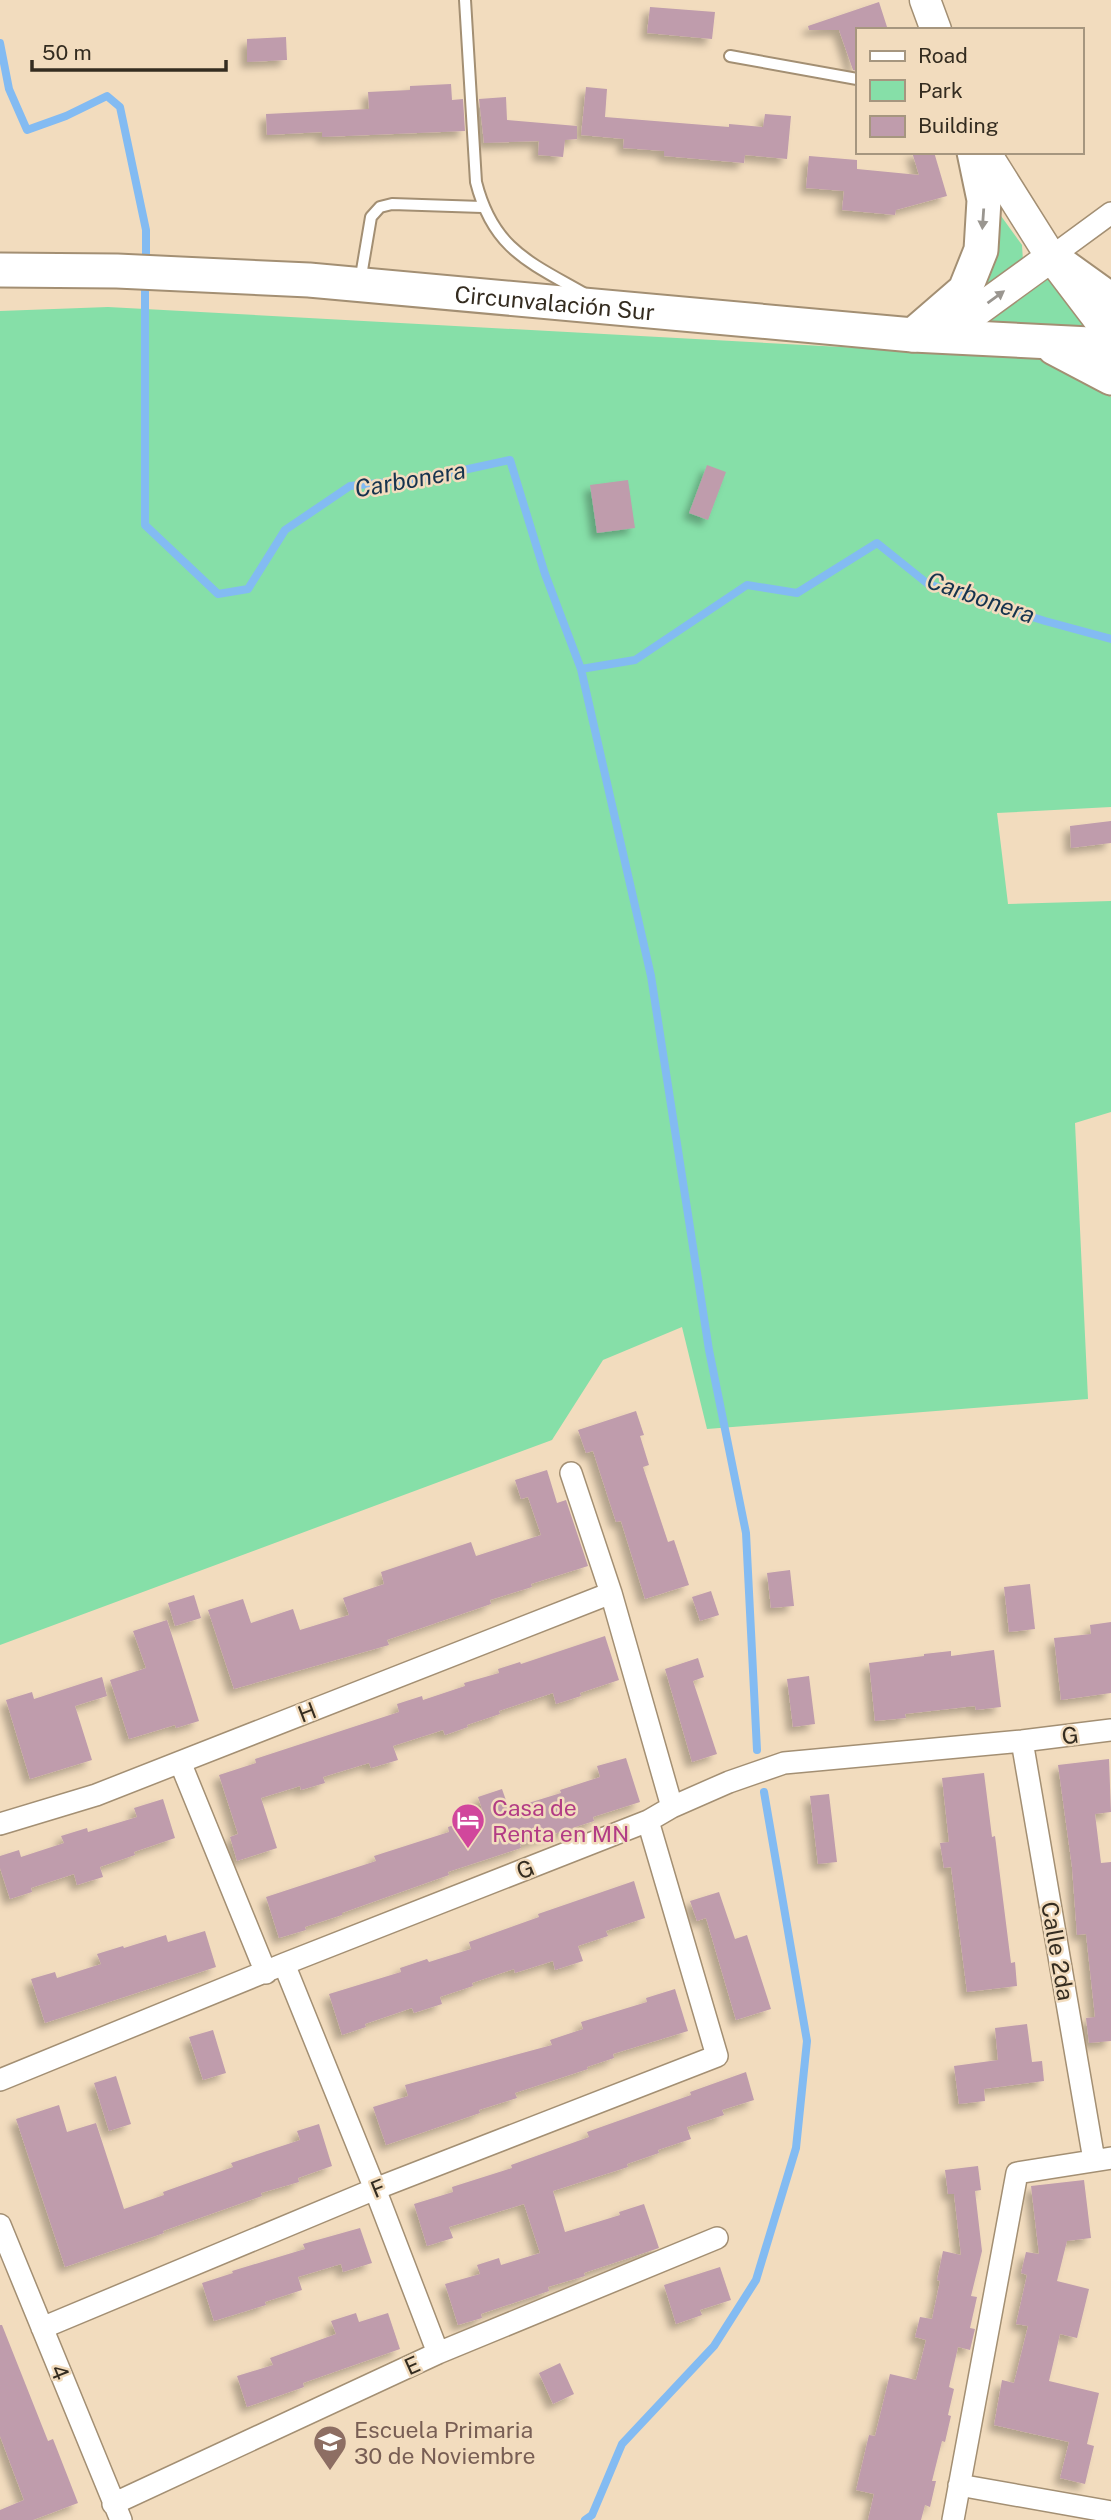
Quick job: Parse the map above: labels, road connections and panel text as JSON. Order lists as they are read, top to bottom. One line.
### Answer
{"streets":{"main road":["Circunvalación Sur"],"street":["H","G","Calle 2da","F","E","4"]},"crossings":[["G","Calle 2da"],["G","F"],["F","4"],["E","4"]],"water":["Carbonera"],"places":{"hotel":["Casa de Renta en MN"],"school or university":["Escuela Primaria 30 de Noviembre"]},"legend":["Road","Park","Building"],"scale_bar":"50 m"}
